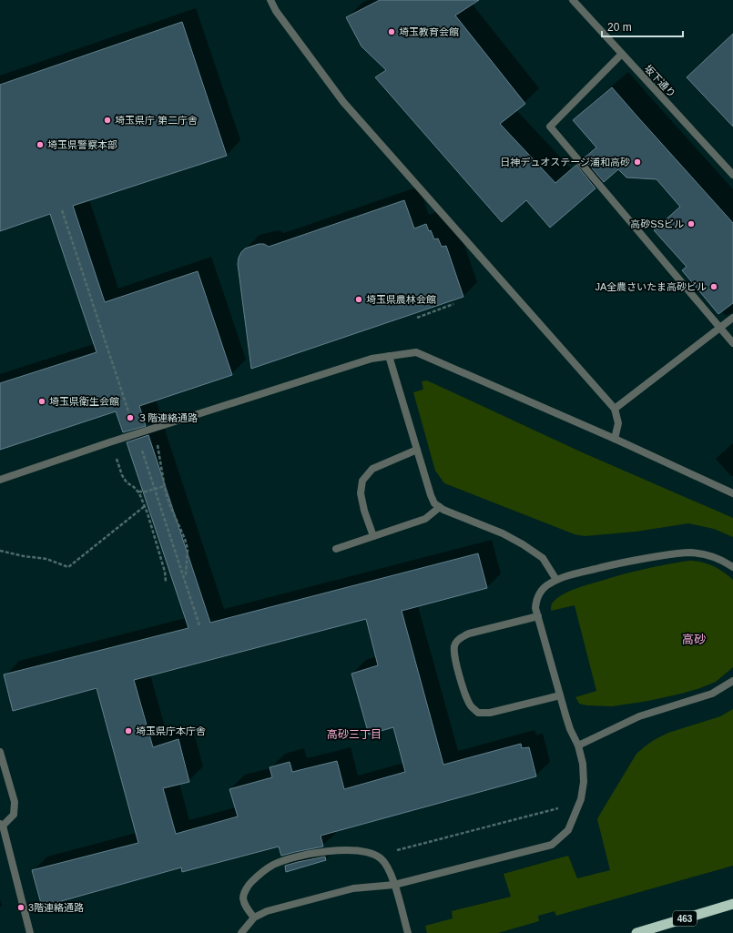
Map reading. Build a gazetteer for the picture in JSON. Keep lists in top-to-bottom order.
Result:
{
  "streets": {
    "highway": ["463"],
    "street": ["坂下通り"]
  },
  "districts": ["高砂", "高砂三丁目"],
  "places": [
    "埼玉教育会館",
    "埼玉県庁 第二庁舎",
    "埼玉県警察本部",
    "日神デュオステージ浦和高砂",
    "高砂SSビル",
    "JA全農さいたま高砂ビル",
    "埼玉県農林会館",
    "埼玉県衛生会館",
    "３階連絡通路",
    "埼玉県庁本庁舎",
    "3階連絡通路"
  ],
  "scale_bar": "20 m"
}
